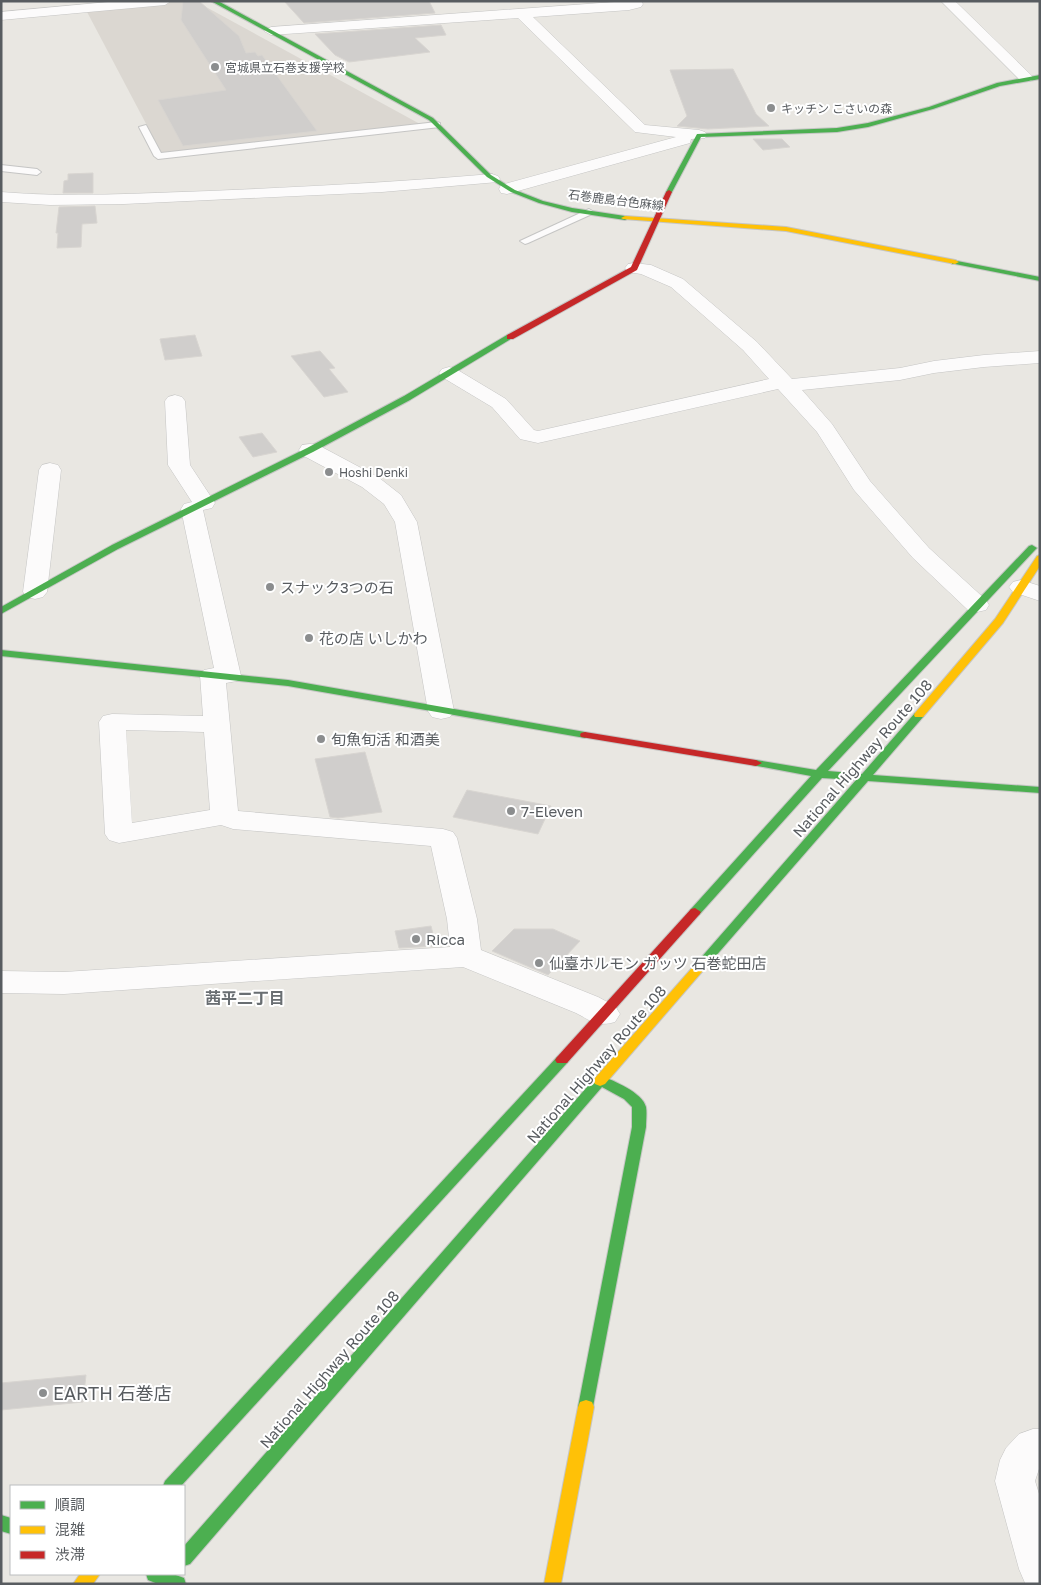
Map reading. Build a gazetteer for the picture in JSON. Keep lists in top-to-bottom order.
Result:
{
  "streets": {
    "main road": ["石巻鹿島台色麻線", "National Highway Route 108"]
  },
  "districts": ["茜平二丁目"],
  "places": [
    "宮城県立石巻支援学校",
    "キッチン こさいの森",
    "Hoshi Denki",
    "スナック3つの石",
    "花の店 いしかわ",
    "旬魚旬活 和酒美",
    "7-Eleven",
    "Ricca",
    "仙臺ホルモン ガッツ 石巻蛇田店",
    "EARTH 石巻店"
  ],
  "legend": ["順調", "混雑", "渋滞"]
}
